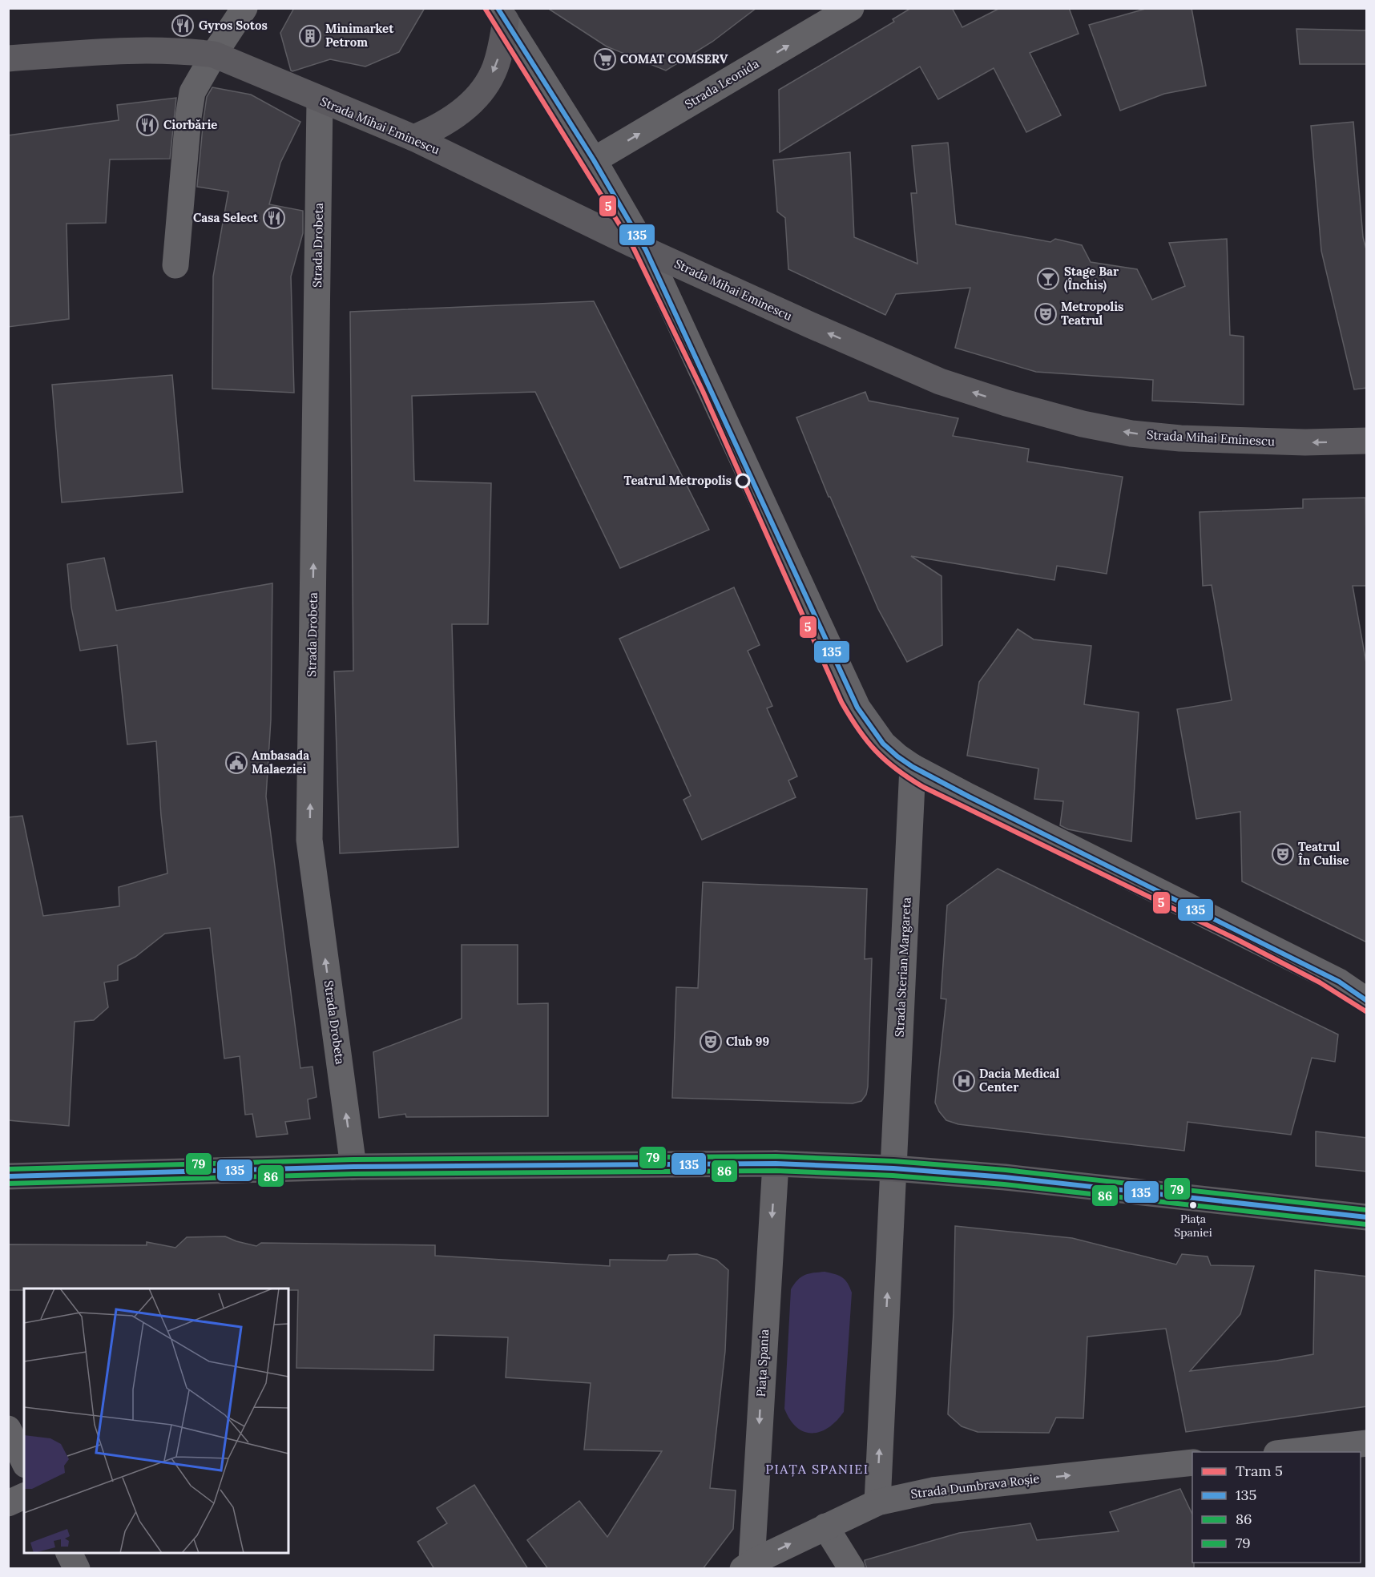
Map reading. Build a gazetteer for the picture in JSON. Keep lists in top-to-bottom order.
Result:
{
  "streets": {
    "main road": ["Strada Mihai Eminescu"],
    "street": [
      "Strada Leonida",
      "Strada Drobeta",
      "Strada Sterian Margareta",
      "Piața Spania",
      "Strada Dumbrava Roșie"
    ]
  },
  "crossings": [
    ["Strada Mihai Eminescu", "Strada Drobeta"],
    ["Piața Spania", "Strada Dumbrava Roșie"]
  ],
  "one_way": [
    "Strada Leonida",
    "Strada Mihai Eminescu",
    "Strada Drobeta",
    "Strada Dumbrava Roșie"
  ],
  "districts": ["PIAȚA SPANIEI"],
  "places": {
    "restaurant": ["Gyros Sotos", "Ciorbărie", "Casa Select"],
    "building": ["Minimarket Petrom"],
    "supermarket": ["COMAT COMSERV"],
    "bar": ["Stage Bar (Închis)"],
    "theatre": ["Metropolis Teatrul", "Teatrul În Culise", "Club 99"],
    "other": ["Teatrul Metropolis", "Piața Spaniei"],
    "public building": ["Ambasada Malaeziei"],
    "hospital": ["Dacia Medical Center"]
  },
  "lines": [
    "tram line 5",
    "transit line 135",
    "transit line 79",
    "transit line 86"
  ],
  "legend": [
    "Tram 5",
    "135",
    "86",
    "79"
  ]
}
